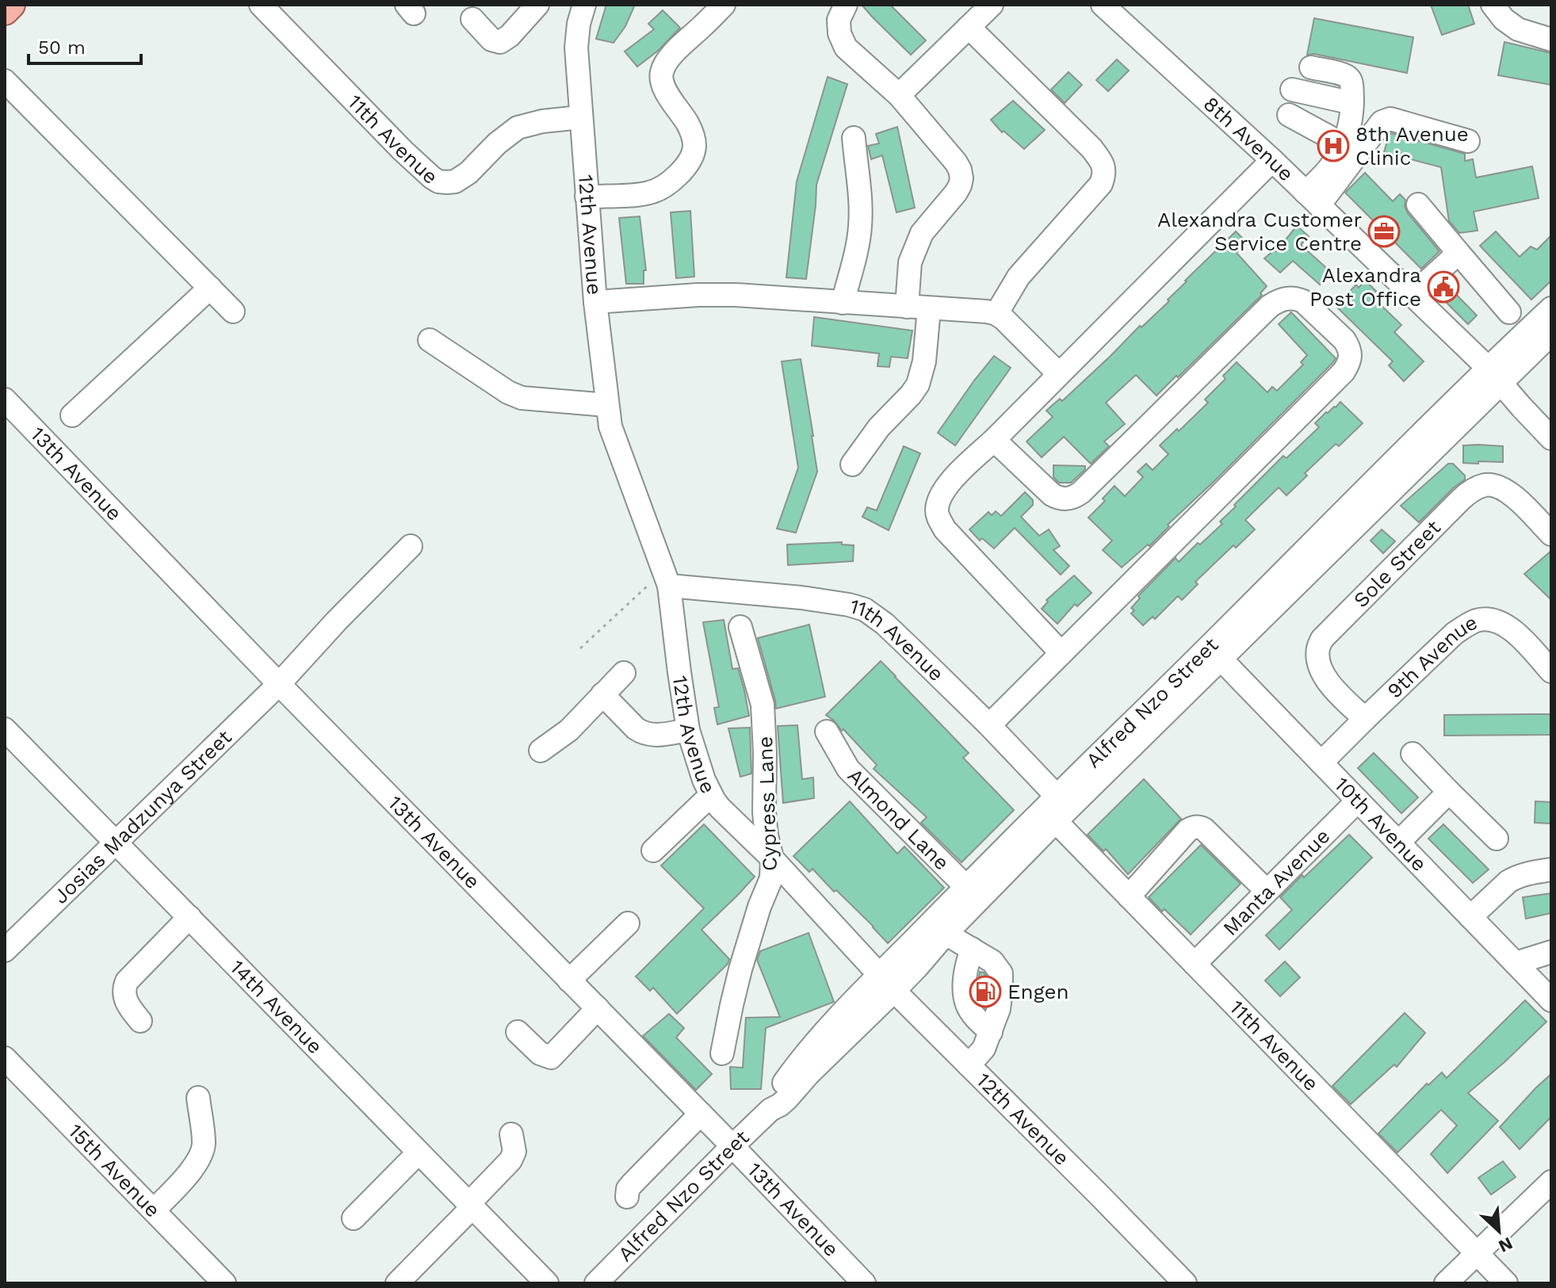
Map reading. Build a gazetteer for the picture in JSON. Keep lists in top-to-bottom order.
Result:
{
  "streets": {
    "street": [
      "11th Avenue",
      "8th Avenue",
      "12th Avenue",
      "13th Avenue",
      "Sole Street",
      "9th Avenue",
      "Alfred Nzo Street",
      "Cypress Lane",
      "Josias Madzunya Street",
      "Almond Lane",
      "10th Avenue",
      "Manta Avenue",
      "14th Avenue",
      "15th Avenue"
    ]
  },
  "crossings": [
    ["11th Avenue", "12th Avenue"],
    ["11th Avenue", "Alfred Nzo Street"],
    ["11th Avenue", "Manta Avenue"],
    ["8th Avenue", "Alfred Nzo Street"],
    ["12th Avenue", "Alfred Nzo Street"],
    ["12th Avenue", "Cypress Lane"],
    ["13th Avenue", "Alfred Nzo Street"],
    ["13th Avenue", "Josias Madzunya Street"],
    ["Sole Street", "9th Avenue"],
    ["9th Avenue", "10th Avenue"],
    ["Alfred Nzo Street", "Almond Lane"],
    ["Alfred Nzo Street", "10th Avenue"],
    ["Josias Madzunya Street", "14th Avenue"],
    ["10th Avenue", "Manta Avenue"]
  ],
  "places": {
    "hospital": ["8th Avenue Clinic"],
    "office": ["Alexandra Customer Service Centre"],
    "public building": ["Alexandra Post Office"],
    "fuel station": ["Engen"]
  },
  "scale_bar": "50 m",
  "north": "bottom right"
}
